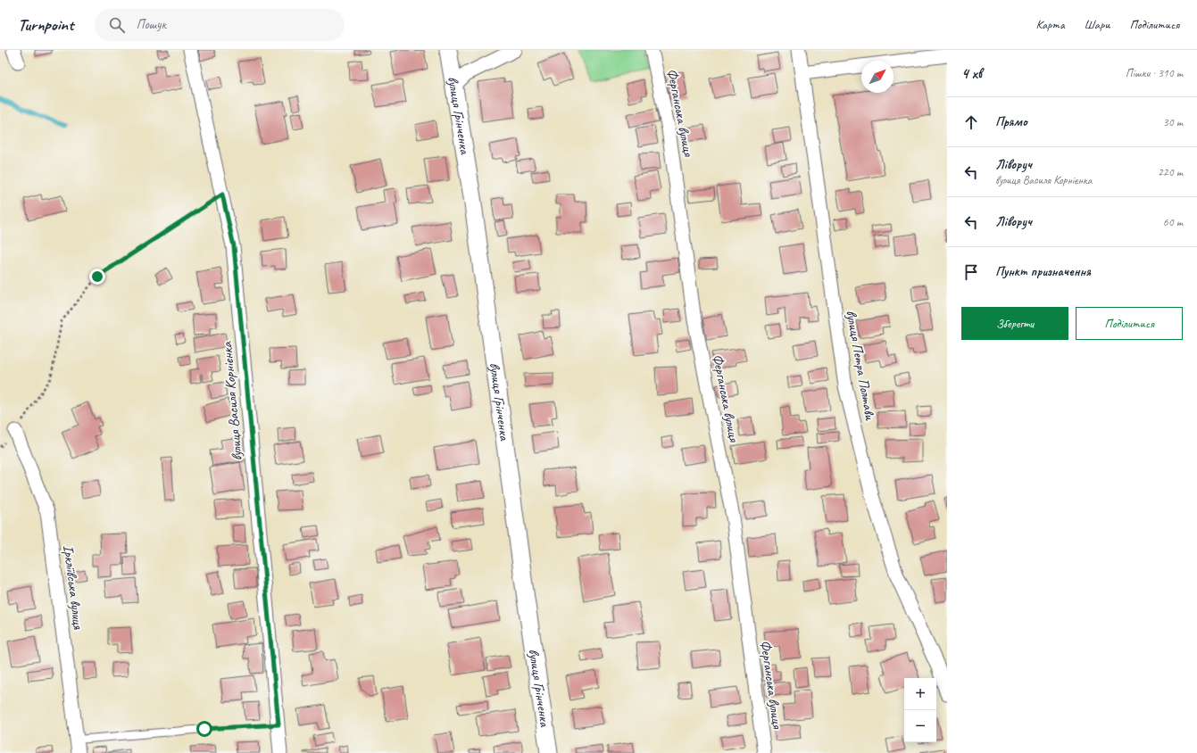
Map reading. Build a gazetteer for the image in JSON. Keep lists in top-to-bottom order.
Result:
{
  "streets": {
    "street": [
      "Ферганська вулиця",
      "вулиця Грінченка",
      "вулиця Петра Полтави",
      "вулиця Василя Корнієнка",
      "Іркліївська вулиця"
    ]
  },
  "north": "top right",
  "page": {
    "header": "Turnpoint",
    "search": "Пошук",
    "nav": ["Карта", "Шари", "Поділитися"],
    "heading": ["4 хв", "Пішки · 310 m"],
    "list": [
      ["Прямо", "30 m"],
      ["Ліворуч", "вулиця Василя Корнієнка", "220 m"],
      ["Ліворуч", "60 m"],
      "Пункт призначення"
    ],
    "buttons": ["Зберегти", "Поділитися"],
    "map_buttons": ["+", "−"]
  }
}
